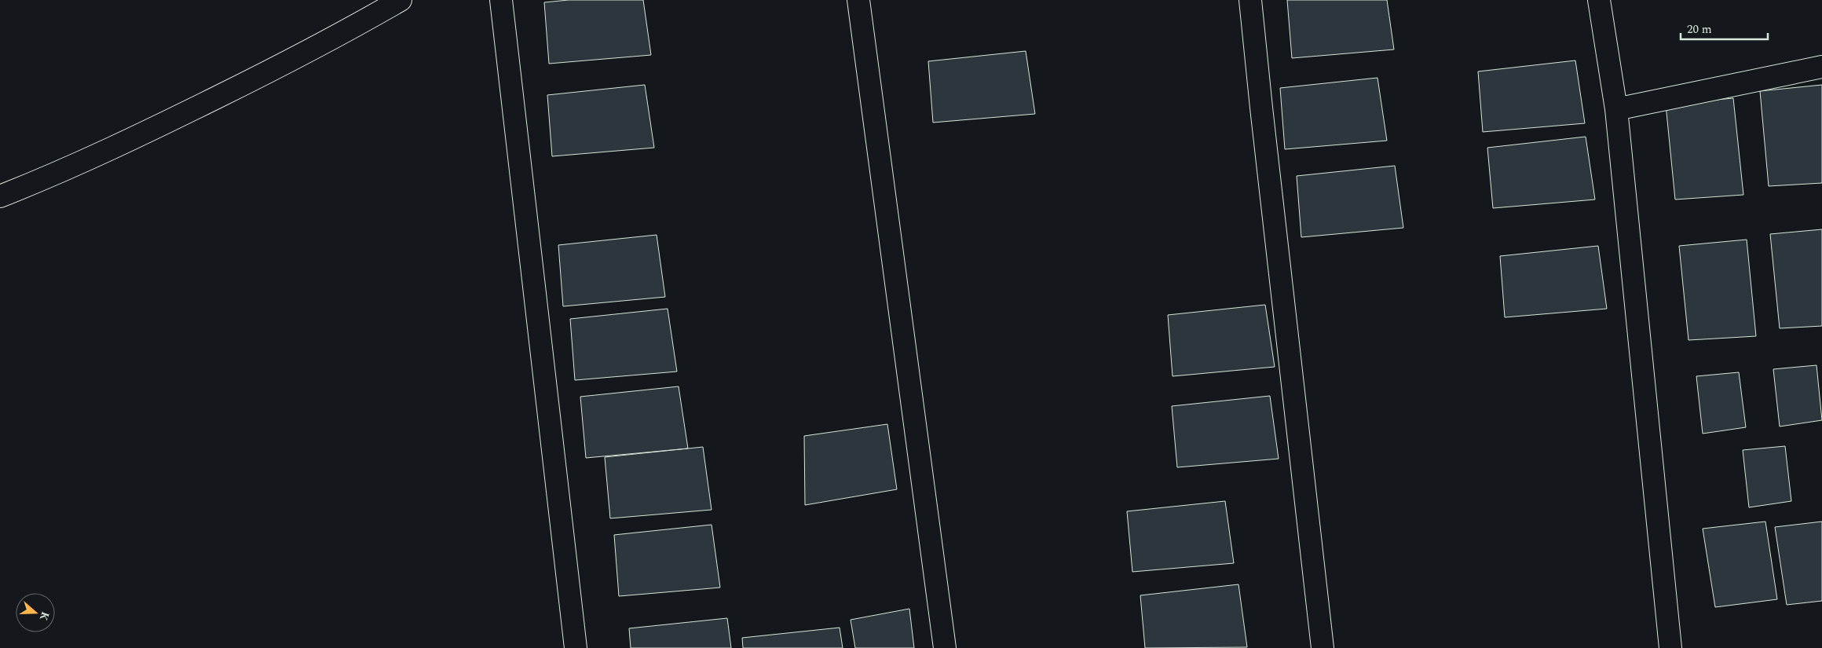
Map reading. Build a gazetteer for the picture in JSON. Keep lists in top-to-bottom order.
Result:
{
  "scale_bar": "20 m",
  "north": "right"
}
